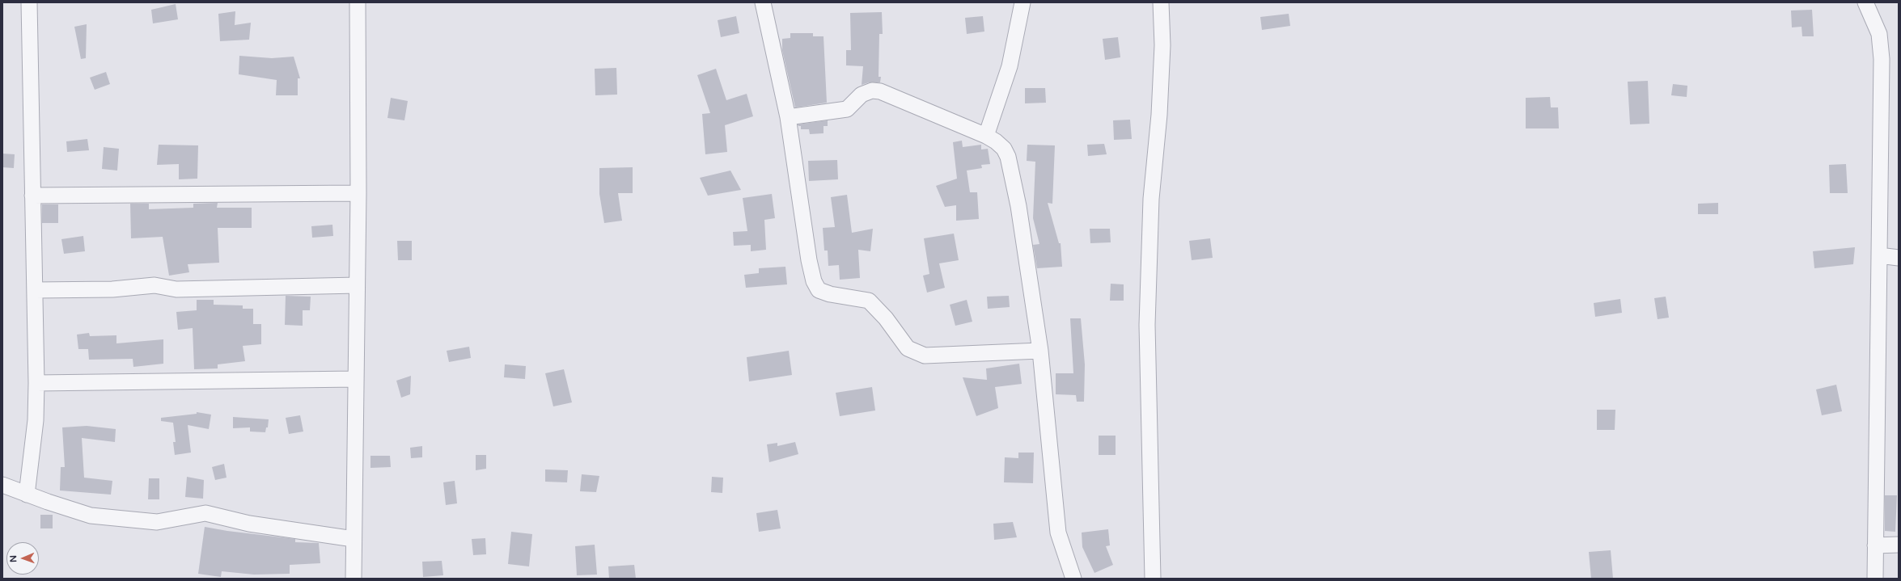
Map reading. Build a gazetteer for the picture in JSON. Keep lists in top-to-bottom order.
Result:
{
  "north": "left"
}
